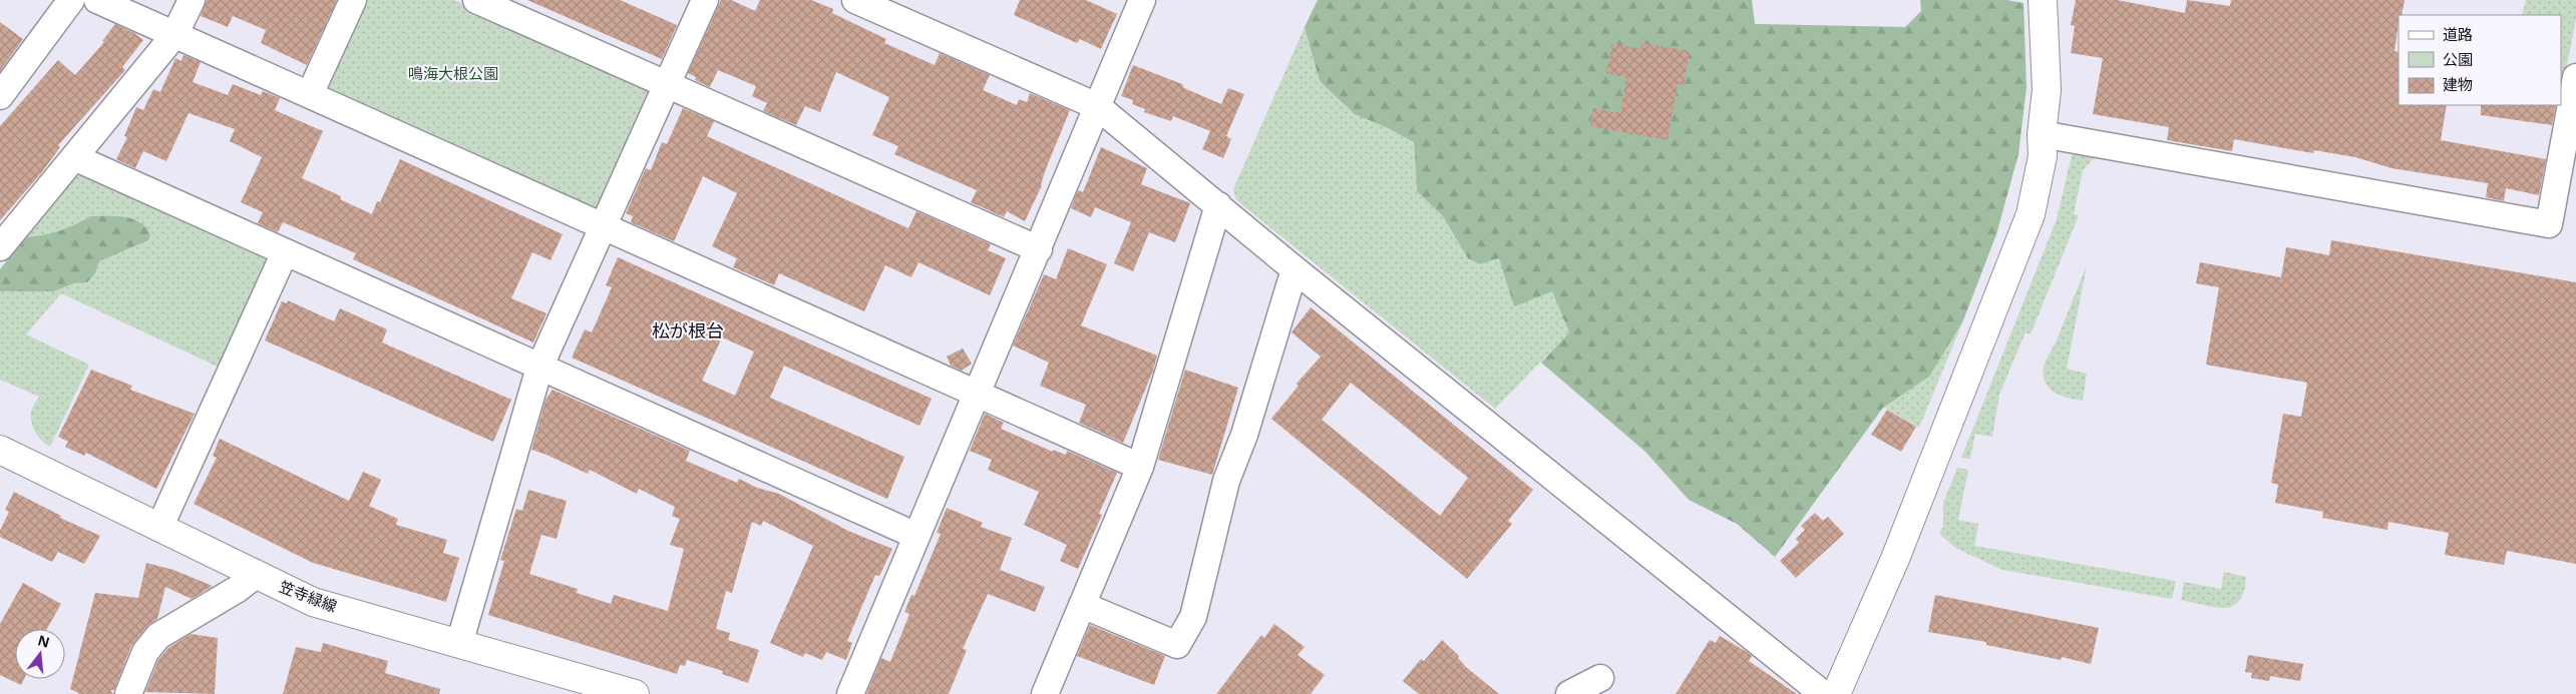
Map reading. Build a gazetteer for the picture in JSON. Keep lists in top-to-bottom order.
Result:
{
  "streets": {
    "street": ["笠寺緑線"]
  },
  "districts": ["松が根台"],
  "parks": ["鳴海大根公園"],
  "legend": ["道路", "公園", "建物"],
  "north": "top"
}
